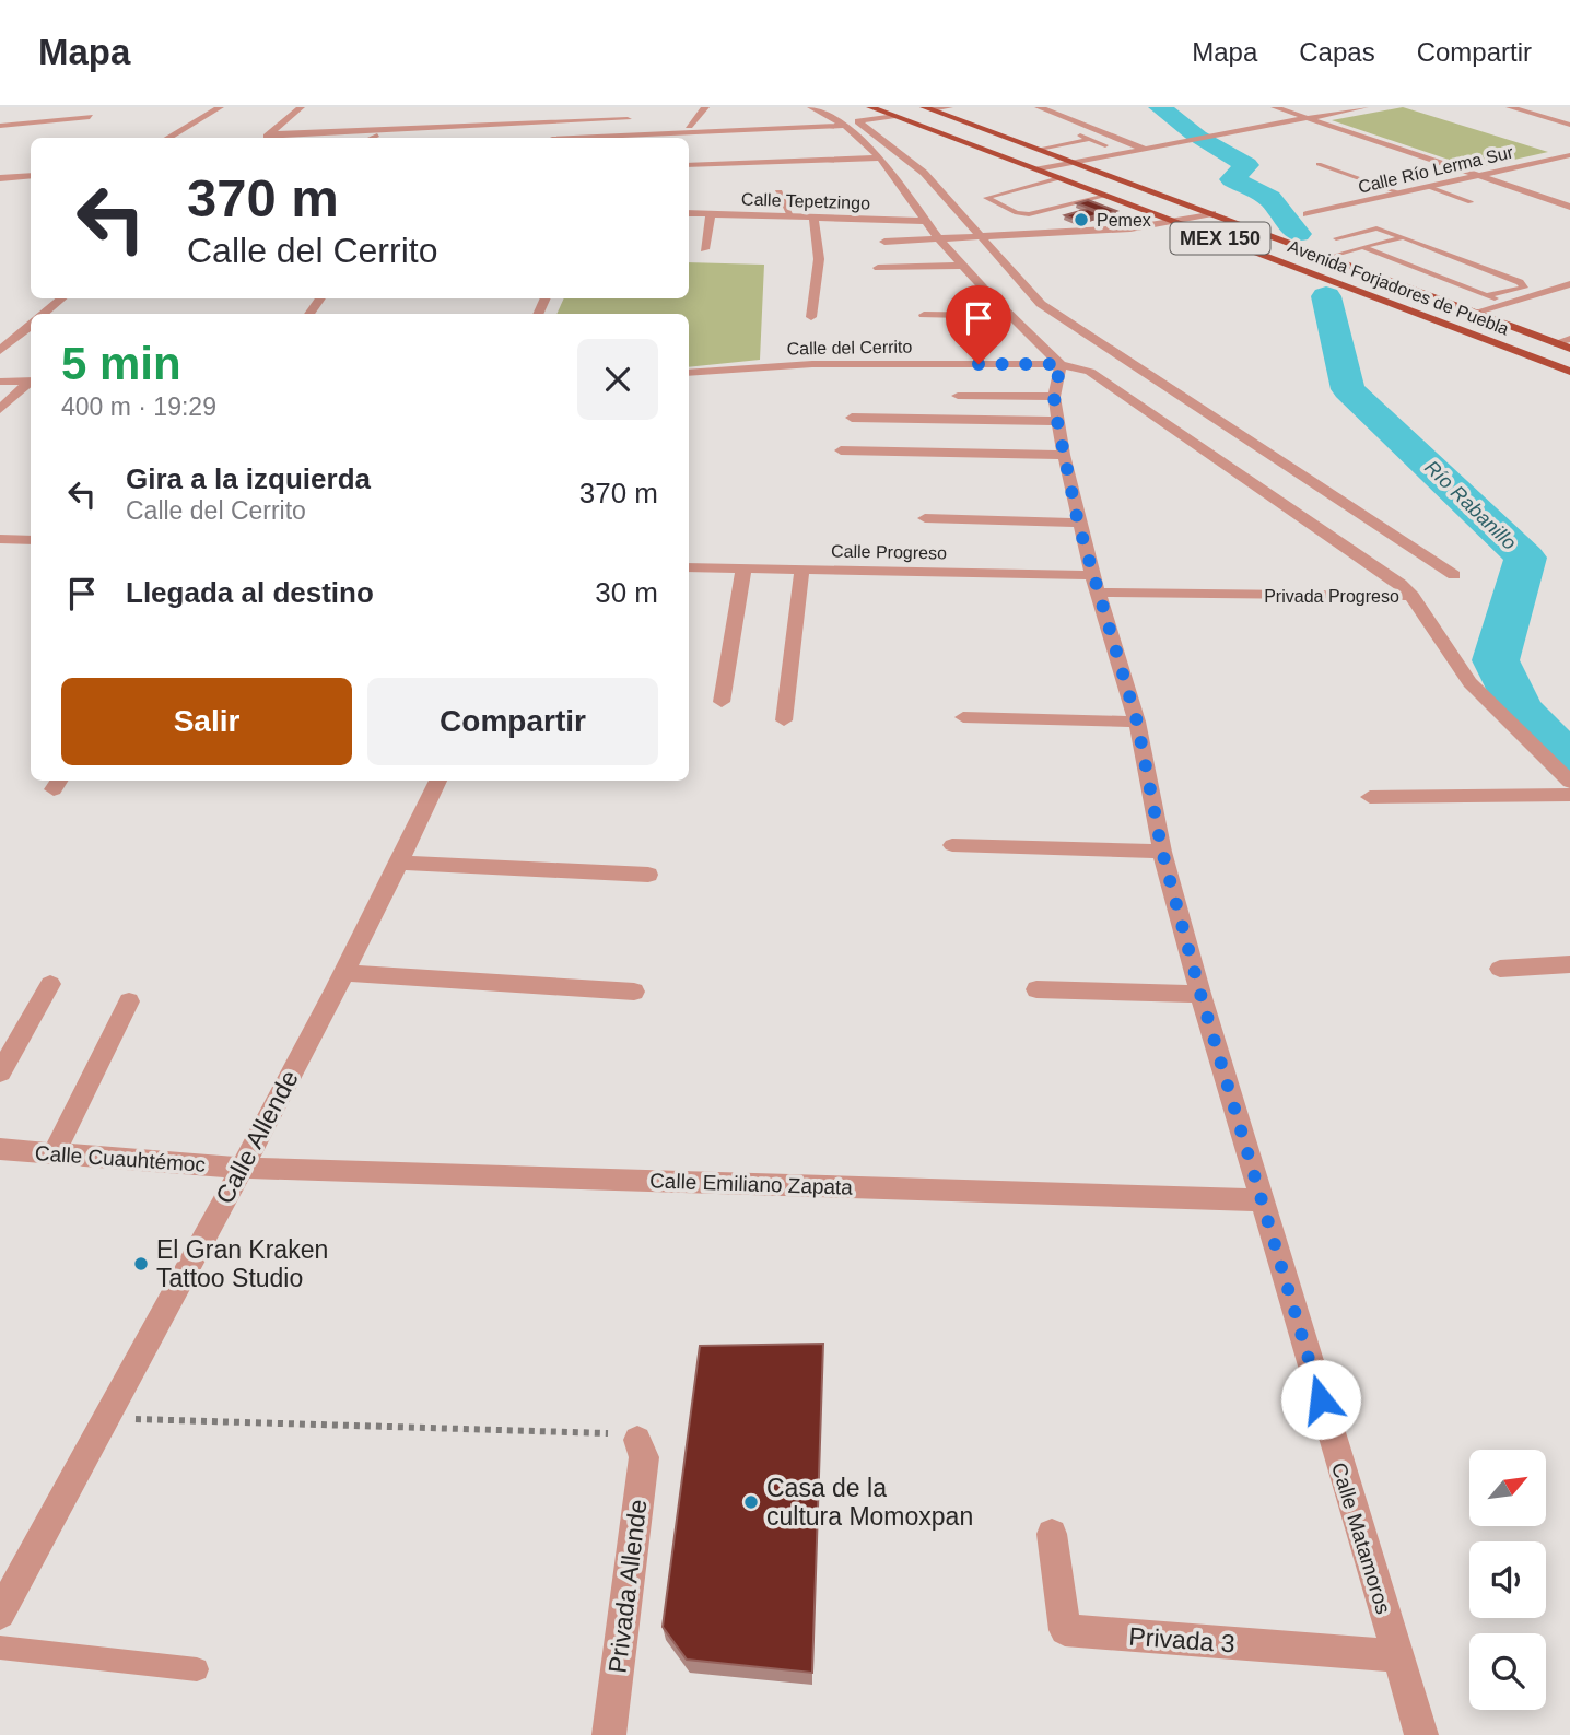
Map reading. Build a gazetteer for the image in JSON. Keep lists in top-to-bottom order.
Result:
{
  "streets": {
    "main road": ["MEX 150", "Avenida Forjadores de Puebla"],
    "street": [
      "Calle Río Lerma Sur",
      "Calle Tepetzingo",
      "Calle del Cerrito",
      "Calle Progreso",
      "Privada Progreso",
      "Calle Allende",
      "Calle Cuauhtémoc",
      "Calle Emiliano Zapata",
      "Calle Matamoros",
      "Privada Allende",
      "Privada 3"
    ]
  },
  "crossings": [
    ["Calle del Cerrito", "Calle Matamoros"],
    ["Calle Progreso", "Privada Progreso"],
    ["Calle Progreso", "Calle Matamoros"],
    ["Privada Progreso", "Calle Matamoros"],
    ["Calle Allende", "Calle Cuauhtémoc"],
    ["Calle Allende", "Calle Emiliano Zapata"],
    ["Calle Cuauhtémoc", "Calle Emiliano Zapata"],
    ["Calle Emiliano Zapata", "Calle Matamoros"],
    ["Calle Matamoros", "Privada 3"]
  ],
  "water": ["Río Rabanillo"],
  "places": ["Pemex", "El Gran Kraken Tattoo Studio", "Casa de la cultura Momoxpan"],
  "north": "top right",
  "page": {
    "header": "Mapa",
    "nav": ["Mapa", "Capas", "Compartir"],
    "turn": ["370 m", "Calle del Cerrito"],
    "heading": ["5 min", "400 m · 19:29"],
    "list": [
      {
        "name": "Gira a la izquierda",
        "note": "Calle del Cerrito",
        "value": "370 m"
      },
      {
        "name": "Llegada al destino",
        "value": "30 m"
      }
    ],
    "buttons": ["Salir", "Compartir"]
  }
}
